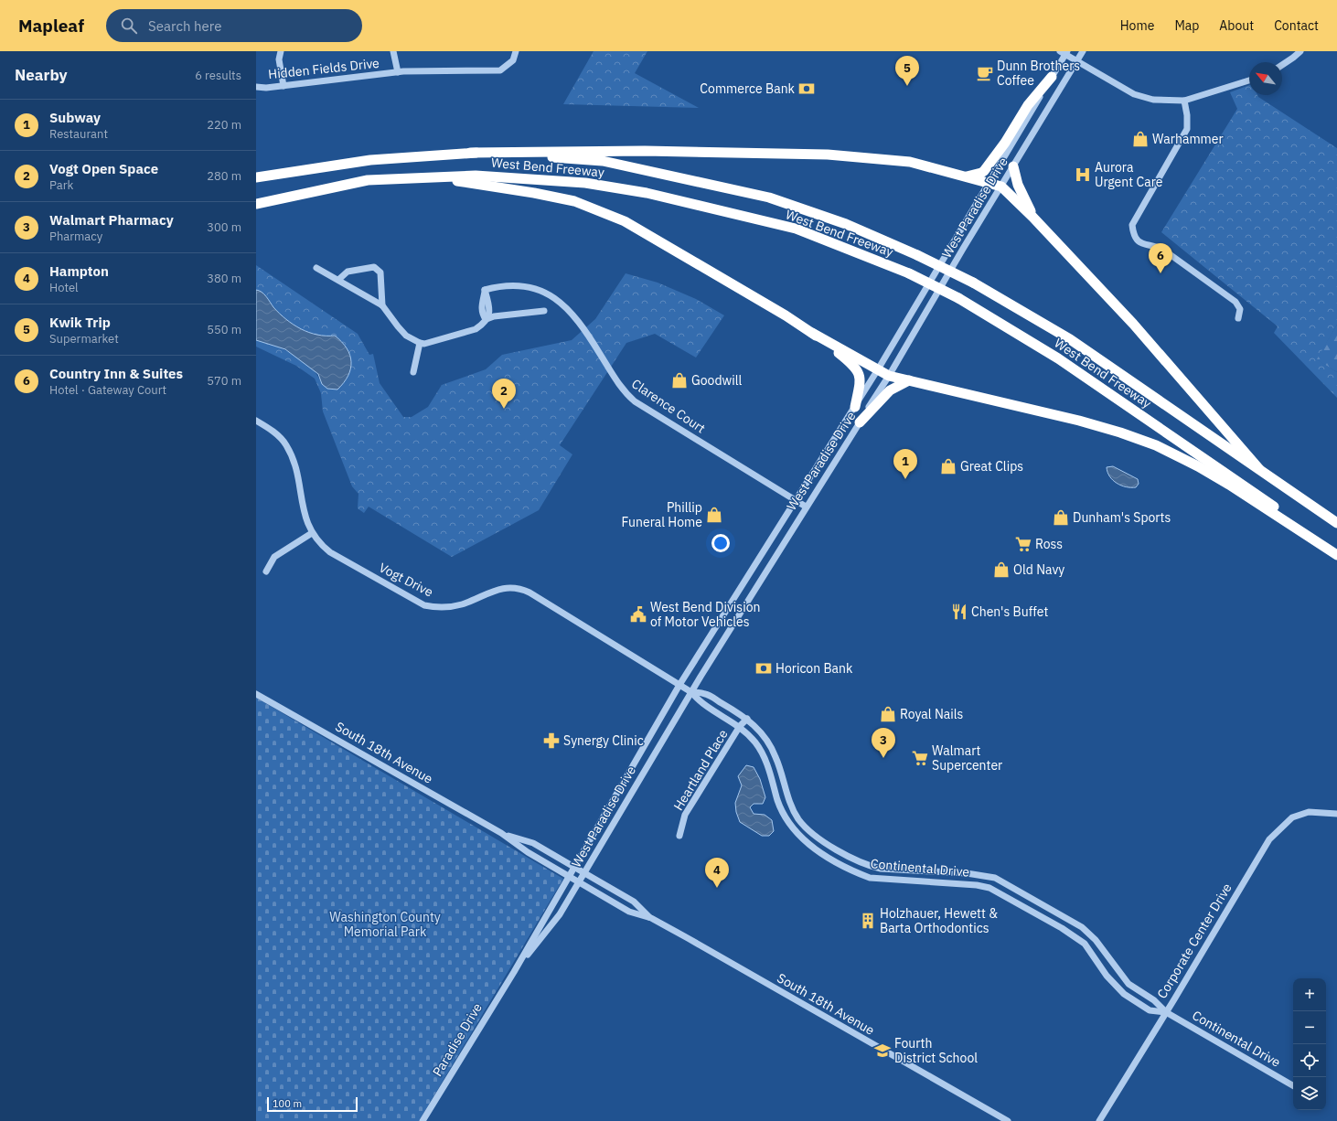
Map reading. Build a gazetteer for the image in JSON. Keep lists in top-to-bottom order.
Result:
{
  "streets": {
    "highway": ["West Bend Freeway"],
    "street": [
      "Hidden Fields Drive",
      "West Paradise Drive",
      "Clarence Court",
      "Vogt Drive",
      "South 18th Avenue",
      "Heartland Place",
      "Continental Drive",
      "Corporate Center Drive",
      "Paradise Drive"
    ]
  },
  "crossings": [
    ["West Paradise Drive", "Clarence Court"],
    ["West Paradise Drive", "Vogt Drive"],
    ["West Paradise Drive", "South 18th Avenue"],
    ["West Paradise Drive", "Continental Drive"],
    ["West Paradise Drive", "Paradise Drive"],
    ["Vogt Drive", "Continental Drive"],
    ["South 18th Avenue", "Paradise Drive"],
    ["Heartland Place", "Continental Drive"],
    ["Continental Drive", "Corporate Center Drive"]
  ],
  "parks": ["Washington County Memorial Park"],
  "places": {
    "cafe": ["Dunn Brothers Coffee"],
    "bank": ["Commerce Bank", "Horicon Bank"],
    "shop": [
      "Warhammer",
      "Goodwill",
      "Great Clips",
      "Phillip Funeral Home",
      "Dunham's Sports",
      "Old Navy",
      "Royal Nails"
    ],
    "hospital": ["Aurora Urgent Care"],
    "supermarket": ["Ross", "Walmart Supercenter"],
    "restaurant": ["Chen's Buffet"],
    "public building": ["West Bend Division of Motor Vehicles"],
    "pharmacy": ["Synergy Clinic"],
    "building": ["Holzhauer, Hewett & Barta Orthodontics"],
    "school or university": ["Fourth District School"]
  },
  "scale_bar": "100 m",
  "north": "top left",
  "page": {
    "header": "Mapleaf",
    "search": "Search here",
    "nav": [
      "Home",
      "Map",
      "About",
      "Contact"
    ],
    "heading": ["Nearby", "6 results"],
    "pins": [
      "5",
      "6",
      "2",
      "1",
      "3",
      "4"
    ],
    "list": [
      {
        "mark": "1",
        "name": "Subway",
        "note": "Restaurant",
        "value": "220 m"
      },
      {
        "mark": "2",
        "name": "Vogt Open Space",
        "note": "Park",
        "value": "280 m"
      },
      {
        "mark": "3",
        "name": "Walmart Pharmacy",
        "note": "Pharmacy",
        "value": "300 m"
      },
      {
        "mark": "4",
        "name": "Hampton",
        "note": "Hotel",
        "value": "380 m"
      },
      {
        "mark": "5",
        "name": "Kwik Trip",
        "note": "Supermarket",
        "value": "550 m"
      },
      {
        "mark": "6",
        "name": "Country Inn & Suites",
        "note": "Hotel · Gateway Court",
        "value": "570 m"
      }
    ],
    "map_buttons": ["+", "−"],
    "scale": "100 m"
  }
}
